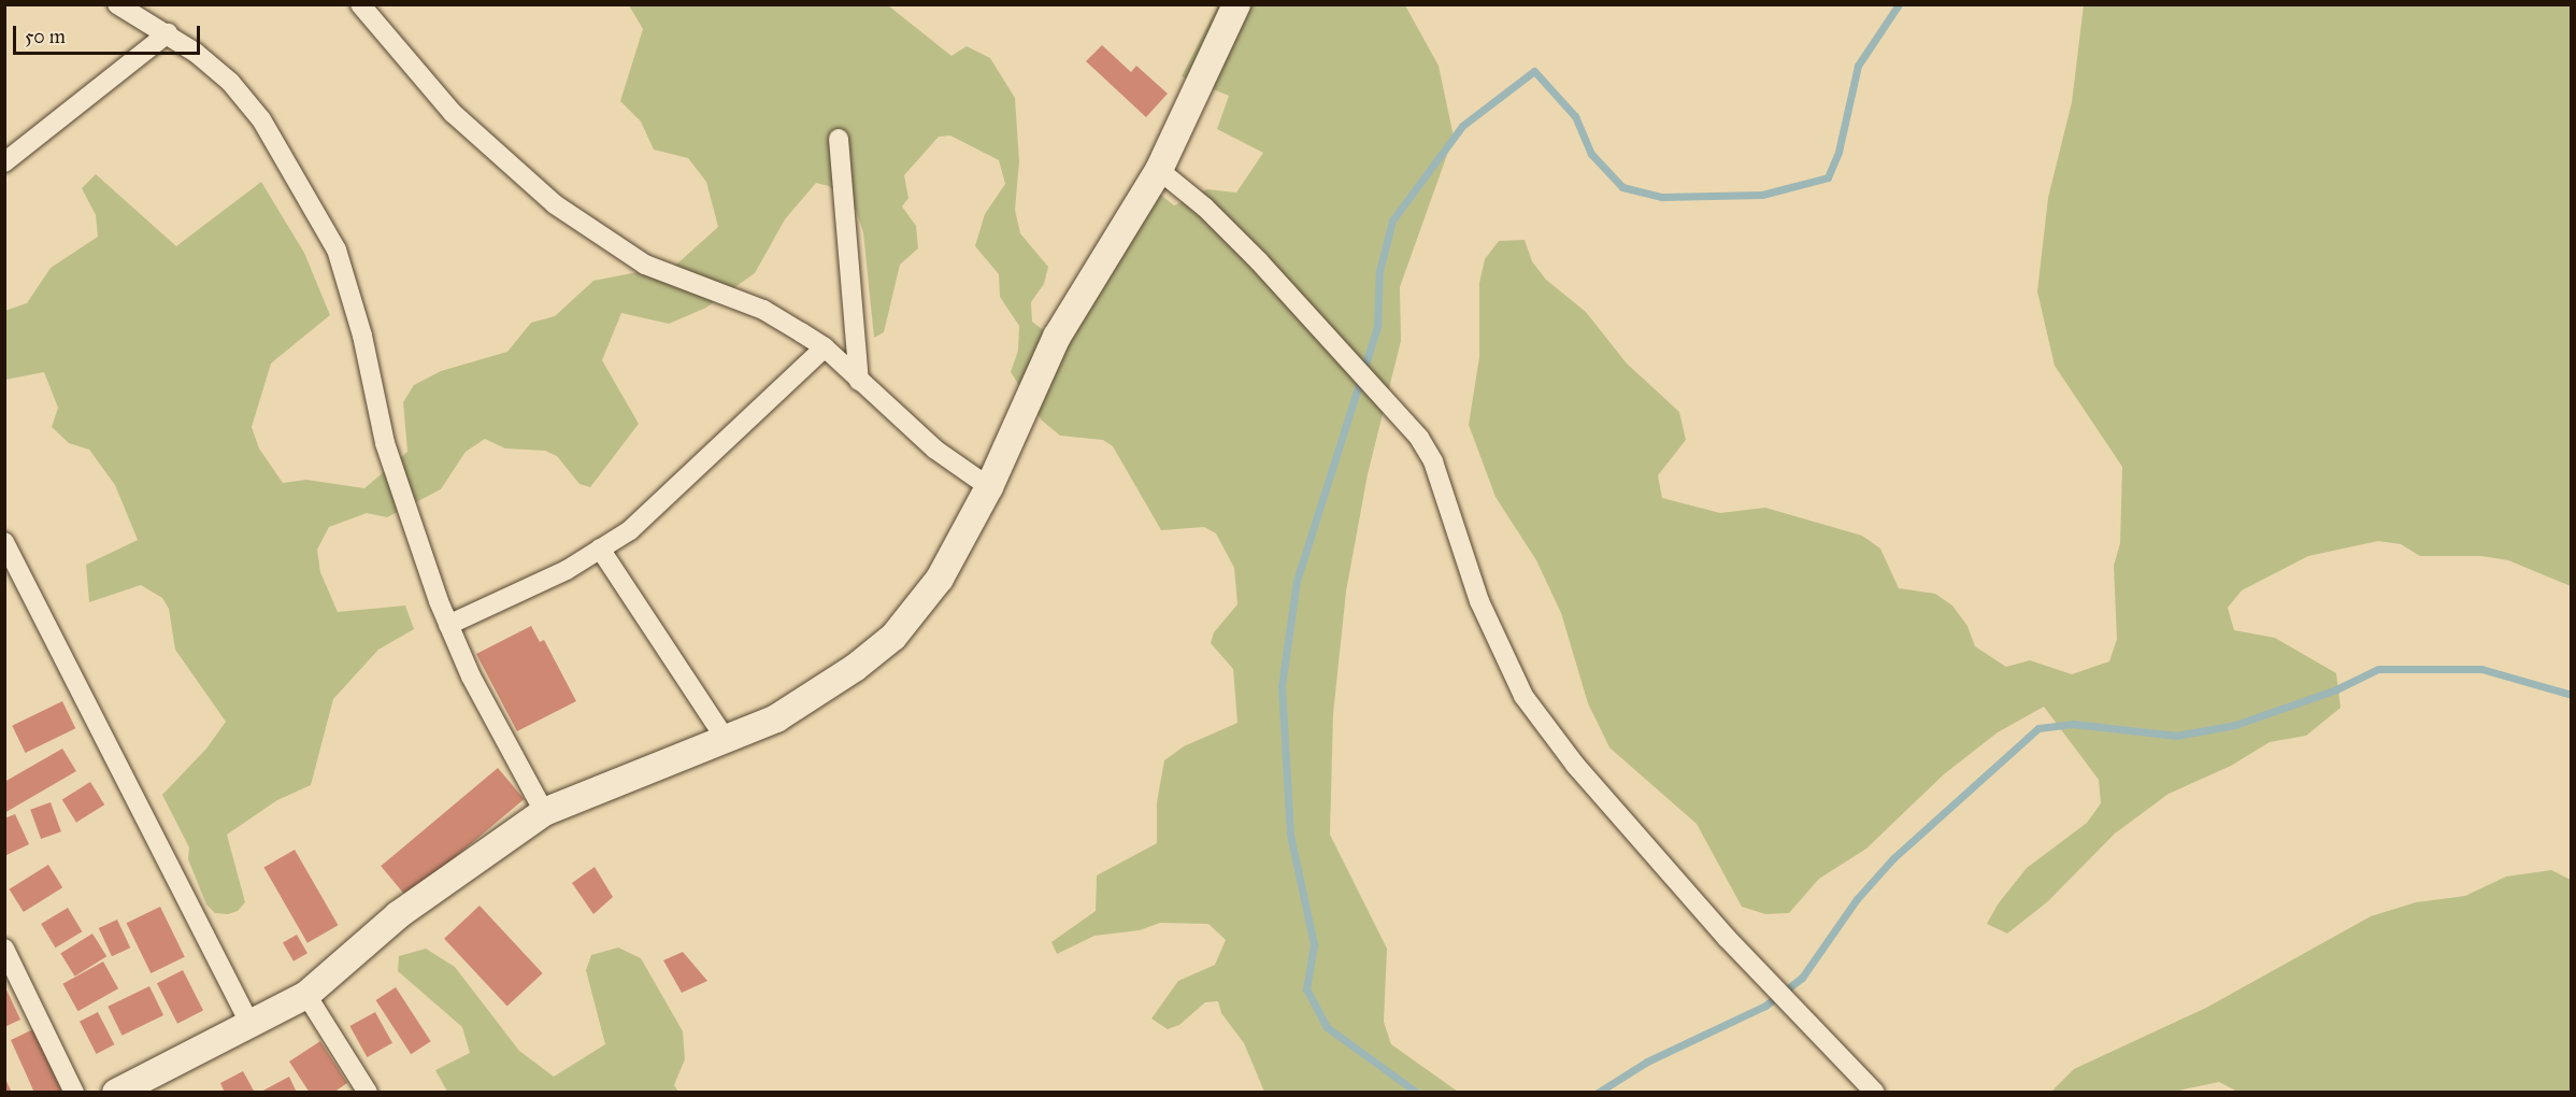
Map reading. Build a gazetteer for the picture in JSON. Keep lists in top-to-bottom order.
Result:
{
  "scale_bar": "50 m"
}
